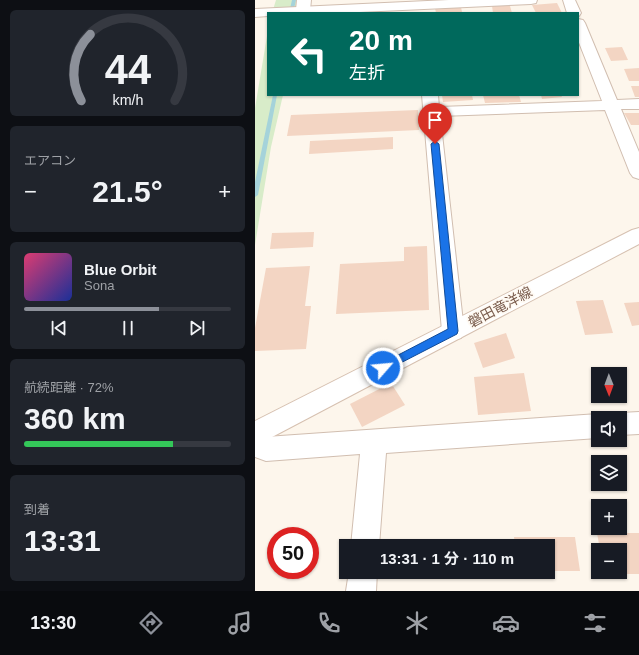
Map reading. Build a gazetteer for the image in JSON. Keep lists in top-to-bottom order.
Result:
{
  "streets": {
    "main road": ["磐田竜洋線"]
  },
  "north": "bottom",
  "page": {
    "turn": ["20 m", "左折"],
    "tile": [
      "エアコン",
      ["航続距離 · 72%", "360 km"],
      ["到着", "13:31"]
    ],
    "heat": ["−", "21.5°", "+"],
    "song": ["Blue Orbit", "Sona"],
    "map_buttons": ["+", "−"],
    "limit": "50",
    "trip": "13:31 · 1 分 · 110 m",
    "tabs": "13:30",
    "gauge": ["44", "km/h"]
  }
}
